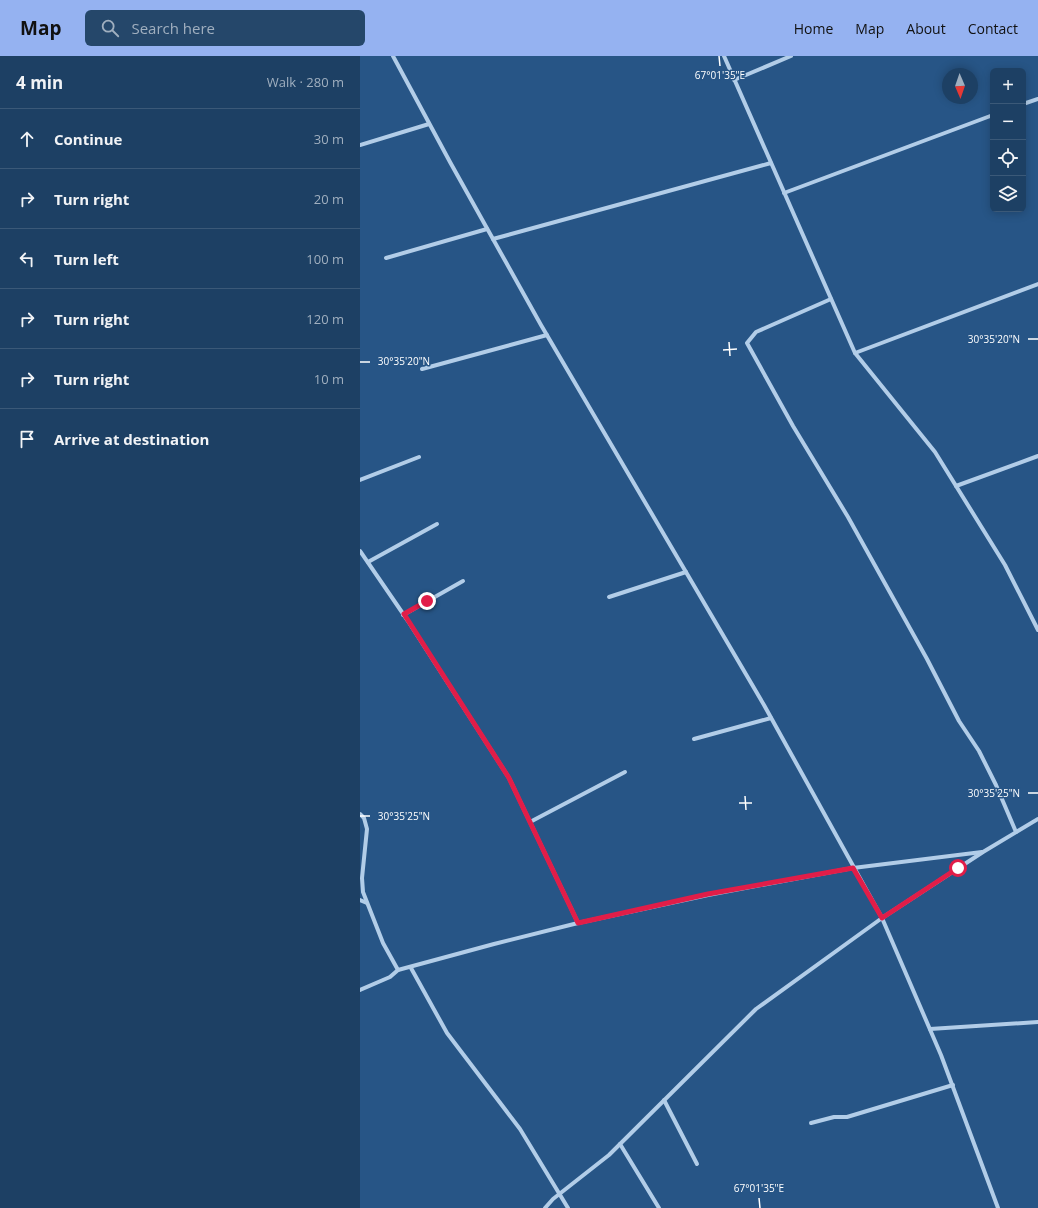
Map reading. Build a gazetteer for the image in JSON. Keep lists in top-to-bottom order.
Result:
{
  "north": "bottom",
  "page": {
    "header": "Map",
    "search": "Search here",
    "nav": [
      "Home",
      "Map",
      "About",
      "Contact"
    ],
    "heading": ["4 min", "Walk · 280 m"],
    "map_buttons": ["+", "−"],
    "list": [
      ["Continue", "30 m"],
      ["Turn right", "20 m"],
      ["Turn left", "100 m"],
      ["Turn right", "120 m"],
      ["Turn right", "10 m"],
      "Arrive at destination"
    ]
  },
  "coordinates": ["67°01'35\"E", "30°35'20\"N", "30°35'25\"N"]
}
